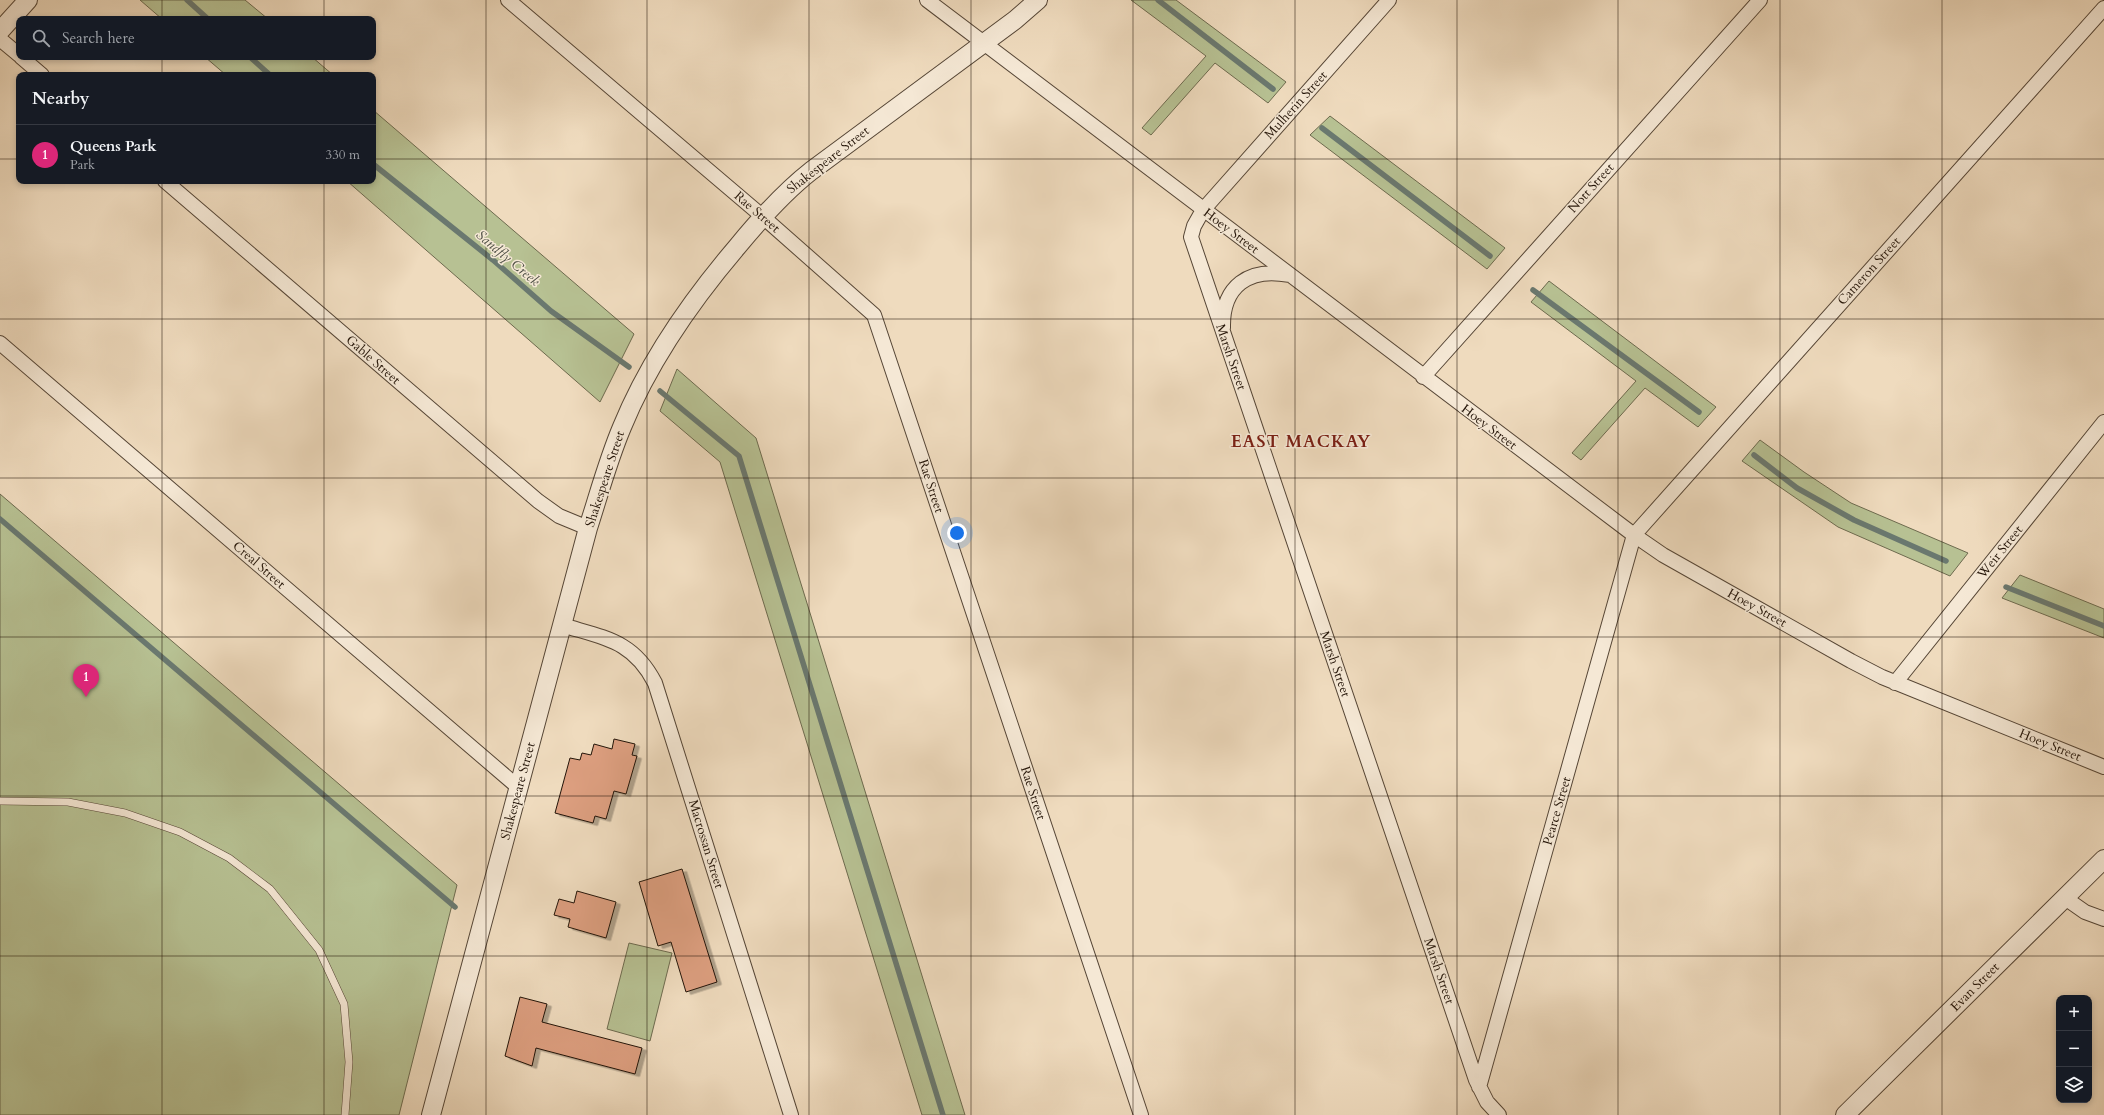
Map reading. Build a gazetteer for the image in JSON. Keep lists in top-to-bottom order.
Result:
{
  "streets": {
    "street": [
      "Mulherin Street",
      "Shakespeare Street",
      "Nott Street",
      "Rae Street",
      "Hoey Street",
      "Cameron Street",
      "Marsh Street",
      "Gable Street",
      "Weir Street",
      "Creal Street",
      "Pearce Street",
      "Macrossan Street",
      "Evan Street"
    ]
  },
  "crossings": [
    ["Mulherin Street", "Hoey Street"],
    ["Mulherin Street", "Marsh Street"],
    ["Shakespeare Street", "Rae Street"],
    ["Shakespeare Street", "Hoey Street"],
    ["Shakespeare Street", "Gable Street"],
    ["Shakespeare Street", "Creal Street"],
    ["Shakespeare Street", "Macrossan Street"],
    ["Nott Street", "Hoey Street"],
    ["Hoey Street", "Cameron Street"],
    ["Hoey Street", "Marsh Street"],
    ["Hoey Street", "Weir Street"],
    ["Hoey Street", "Pearce Street"],
    ["Cameron Street", "Pearce Street"],
    ["Marsh Street", "Pearce Street"]
  ],
  "districts": ["EAST MACKAY"],
  "water": ["Sandfly Creek"],
  "page": {
    "search": "Search here",
    "heading": "Nearby",
    "list": [
      {
        "mark": "1",
        "name": "Queens Park",
        "note": "Park",
        "value": "330 m"
      }
    ],
    "pins": "1",
    "map_buttons": ["+", "−"]
  }
}
